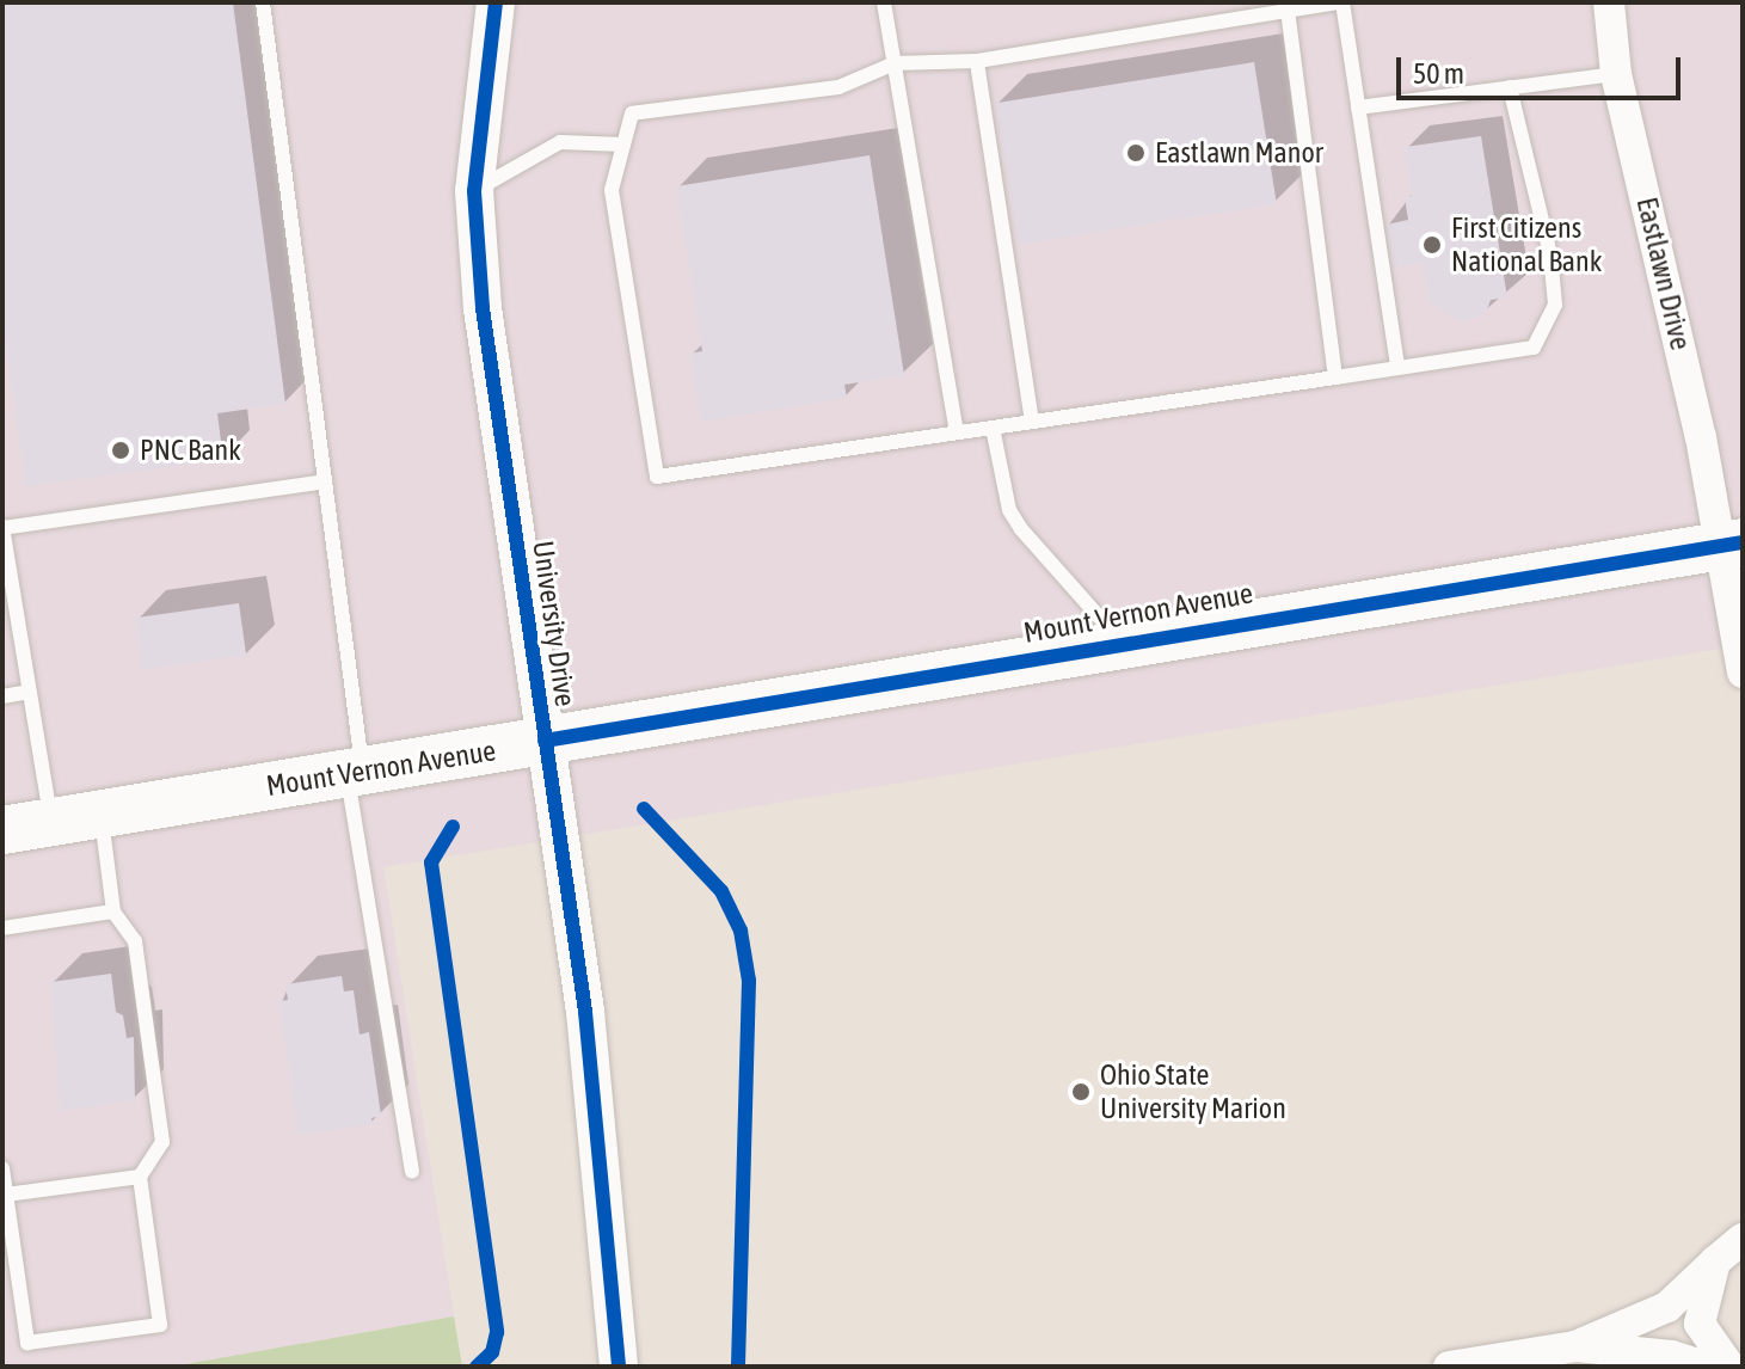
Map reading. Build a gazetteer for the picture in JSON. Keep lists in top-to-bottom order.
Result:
{
  "streets": {
    "main road": ["Mount Vernon Avenue"],
    "street": ["Eastlawn Drive", "University Drive"]
  },
  "crossings": [
    ["Eastlawn Drive", "Mount Vernon Avenue"],
    ["Mount Vernon Avenue", "University Drive"]
  ],
  "places": [
    "Eastlawn Manor",
    "First Citizens National Bank",
    "PNC Bank",
    "Ohio State University Marion"
  ],
  "scale_bar": "50 m"
}
